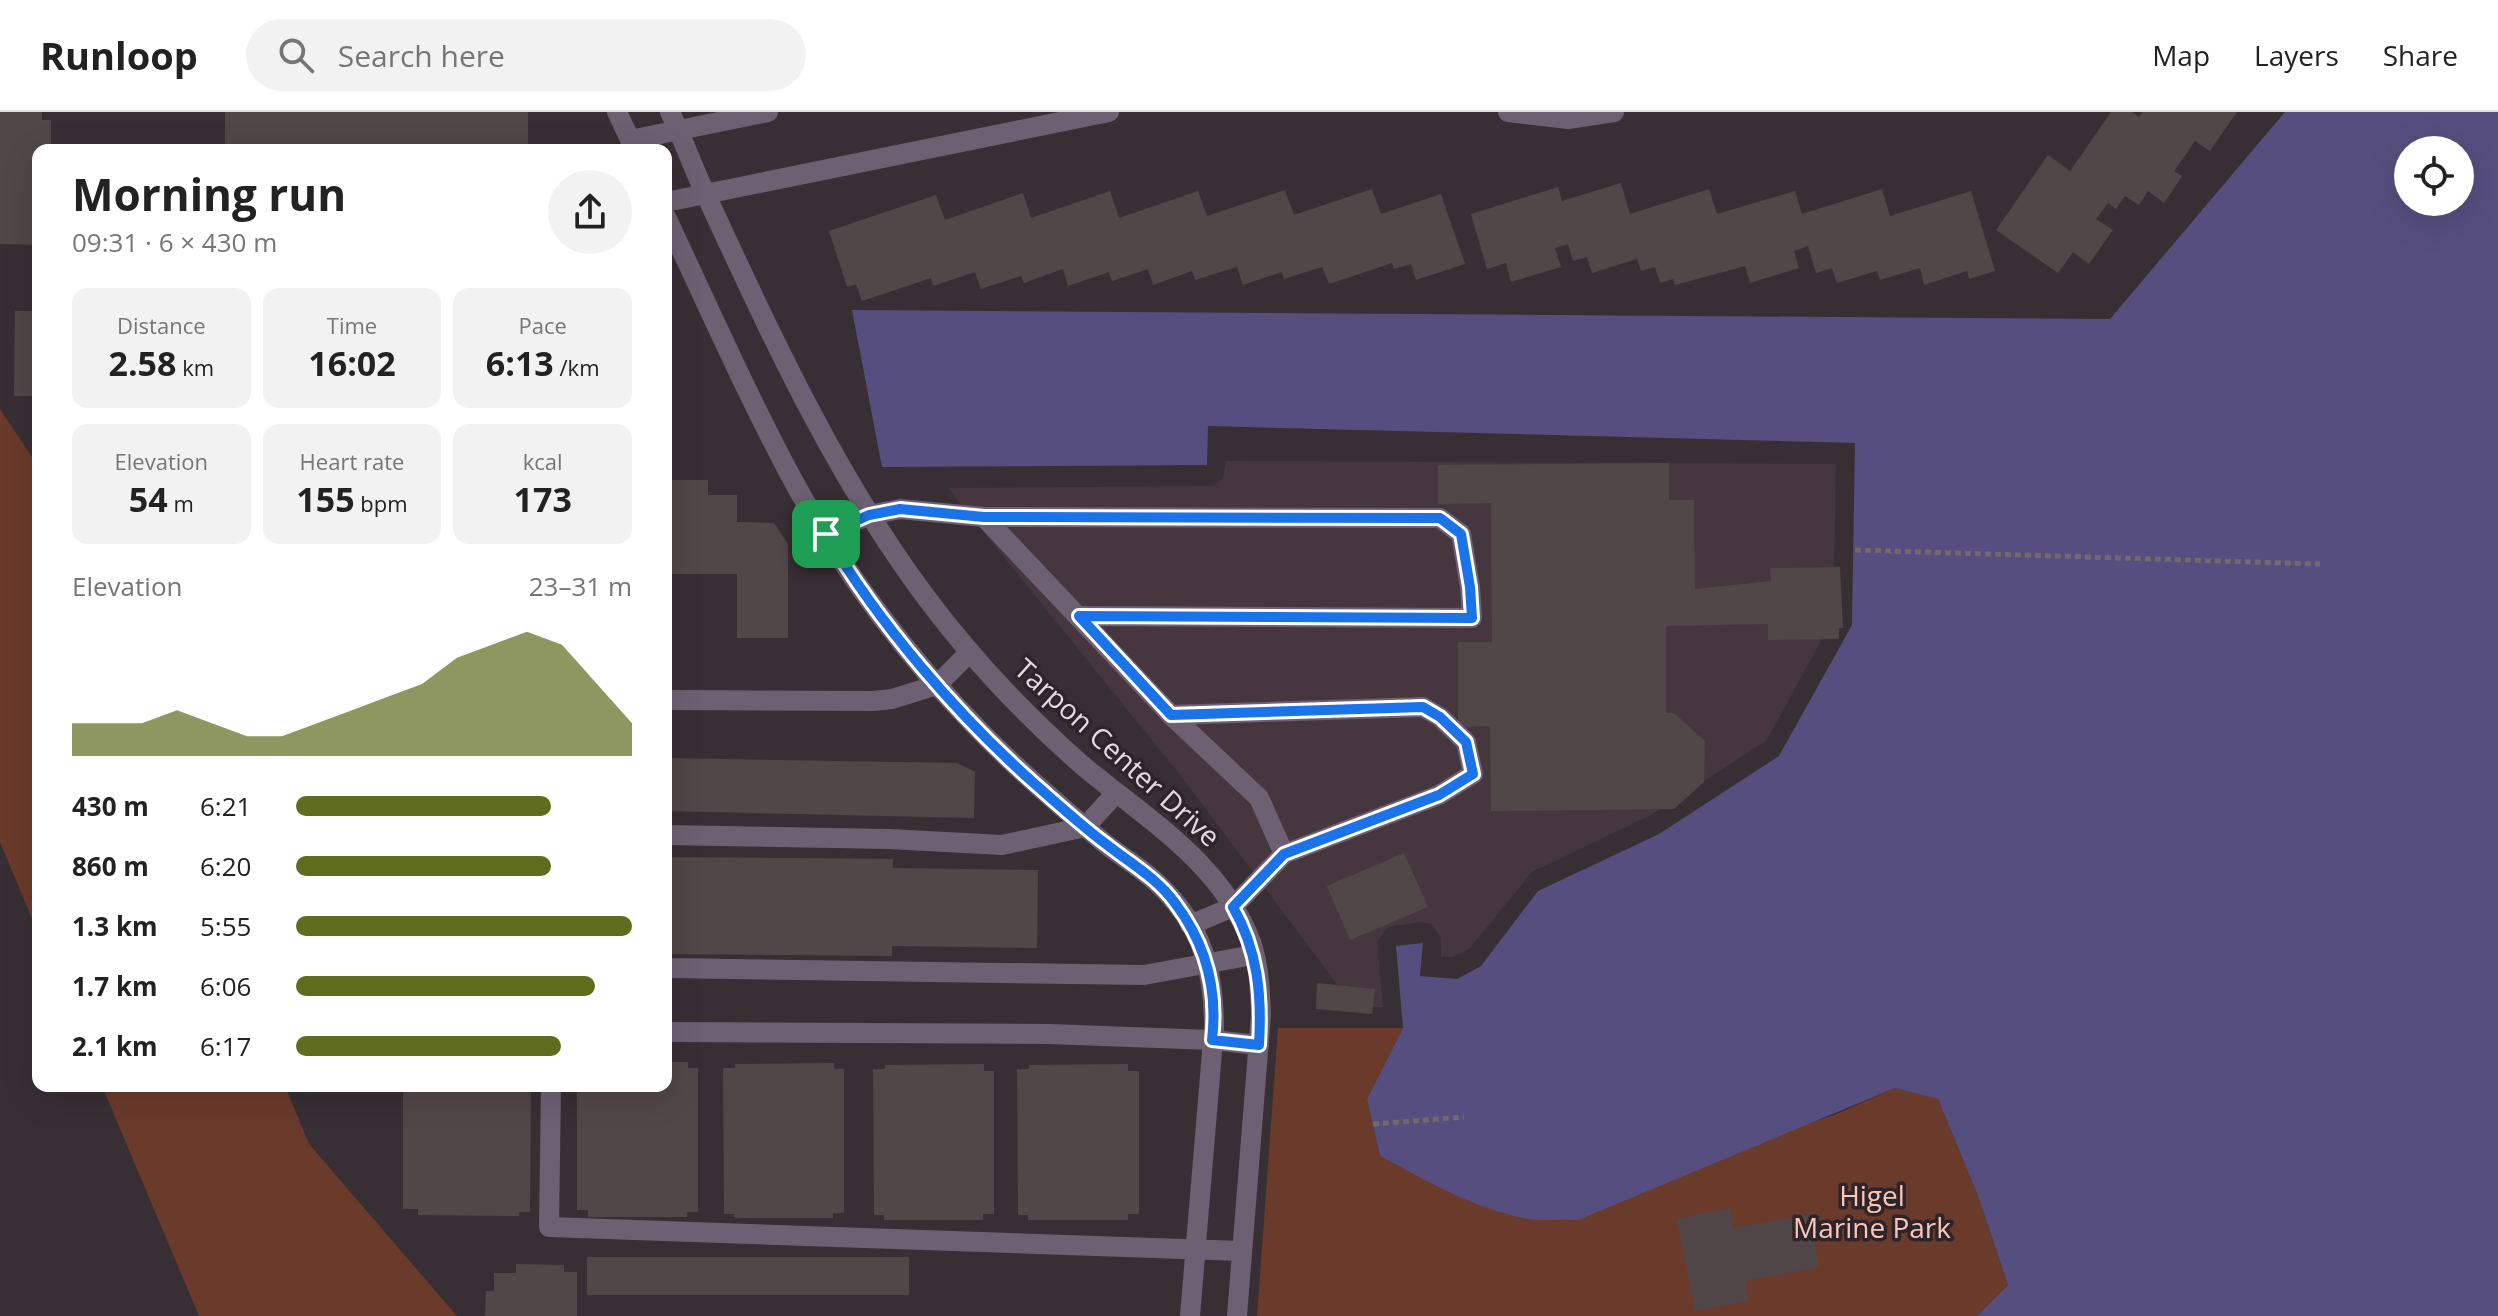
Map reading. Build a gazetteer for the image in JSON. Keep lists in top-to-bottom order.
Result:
{
  "streets": {
    "street": ["Tarpon Center Drive"]
  },
  "parks": ["Higel Marine Park"],
  "page": {
    "header": "Runloop",
    "search": "Search here",
    "nav": ["Map", "Layers", "Share"],
    "heading": ["Morning run", "09:31 · 6 × 430 m"],
    "stats": [
      ["Distance", "2.58 km"],
      ["Time", "16:02"],
      ["Pace", "6:13 /km"],
      ["Elevation", "54 m"],
      ["Heart rate", "155 bpm"],
      ["kcal", "173"]
    ],
    "chart": ["Elevation", "23–31 m"],
    "list": [
      {
        "name": "430 m",
        "note": "6:21"
      },
      {
        "name": "860 m",
        "note": "6:20"
      },
      {
        "name": "1.3 km",
        "note": "5:55"
      },
      {
        "name": "1.7 km",
        "note": "6:06"
      },
      {
        "name": "2.1 km",
        "note": "6:17"
      }
    ]
  }
}
